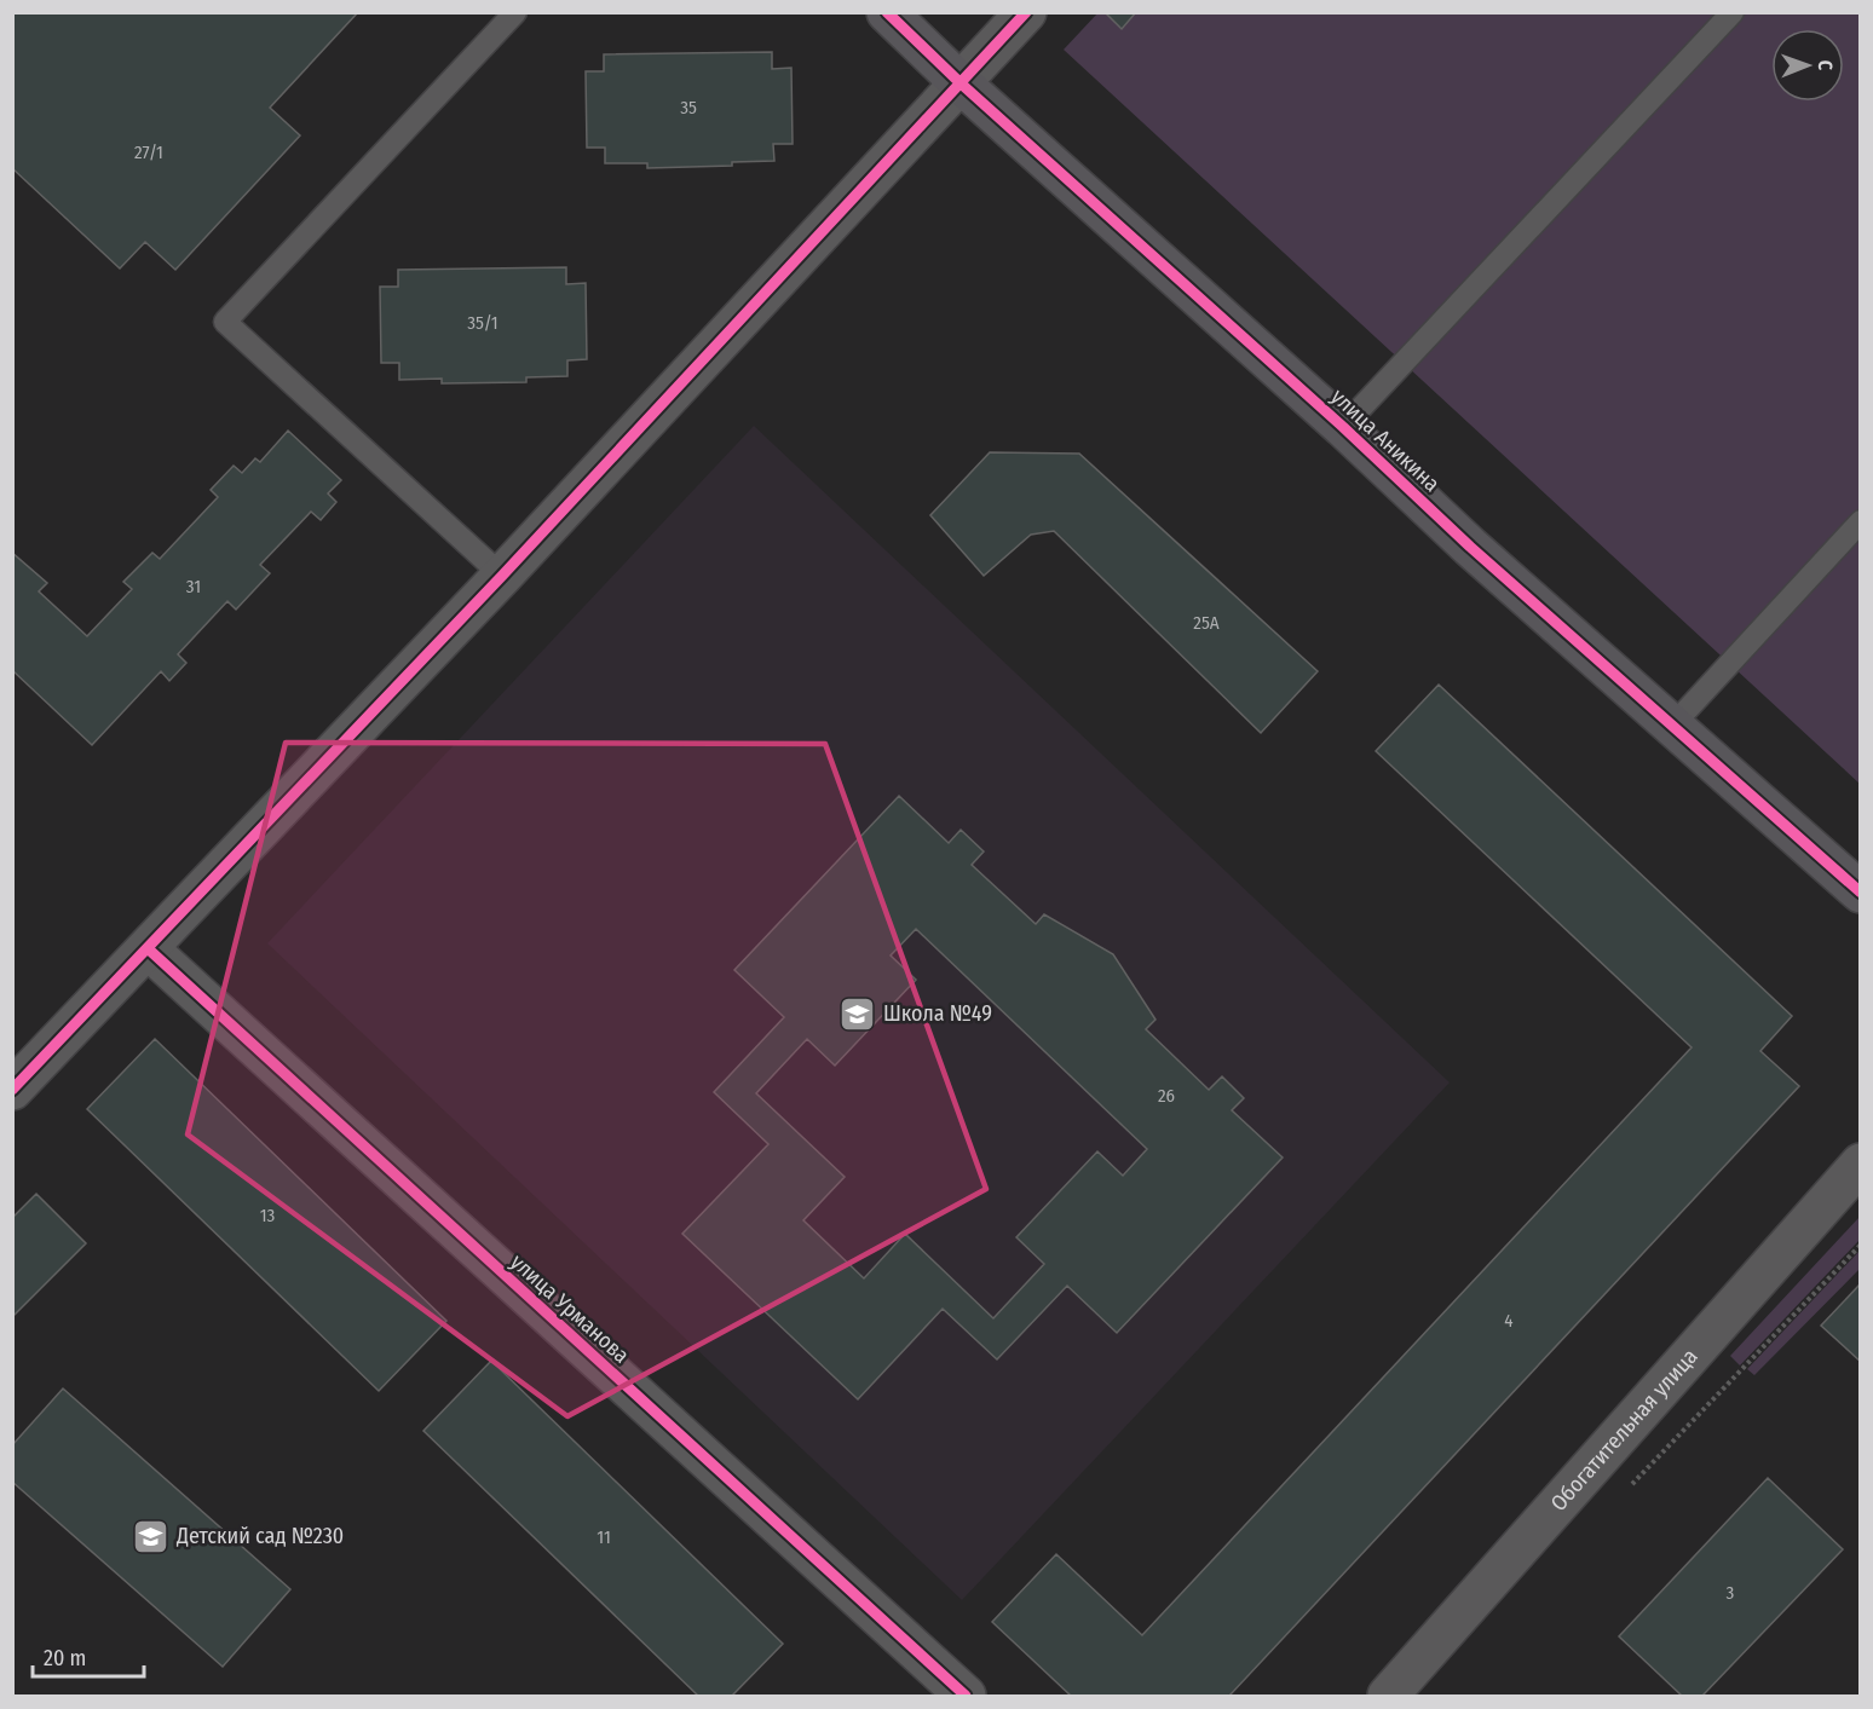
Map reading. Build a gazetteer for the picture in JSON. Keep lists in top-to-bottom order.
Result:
{
  "streets": {
    "street": ["улица Аникина", "улица Урманова", "Обогатительная улица"]
  },
  "places": {
    "school or university": ["Школа №49", "Детский сад №230"]
  },
  "house_numbers": [
    "35",
    "27/1",
    "35/1",
    "31",
    "25А",
    "26",
    "13",
    "4",
    "11",
    "3"
  ],
  "scale_bar": "20 m",
  "north": "right"
}
